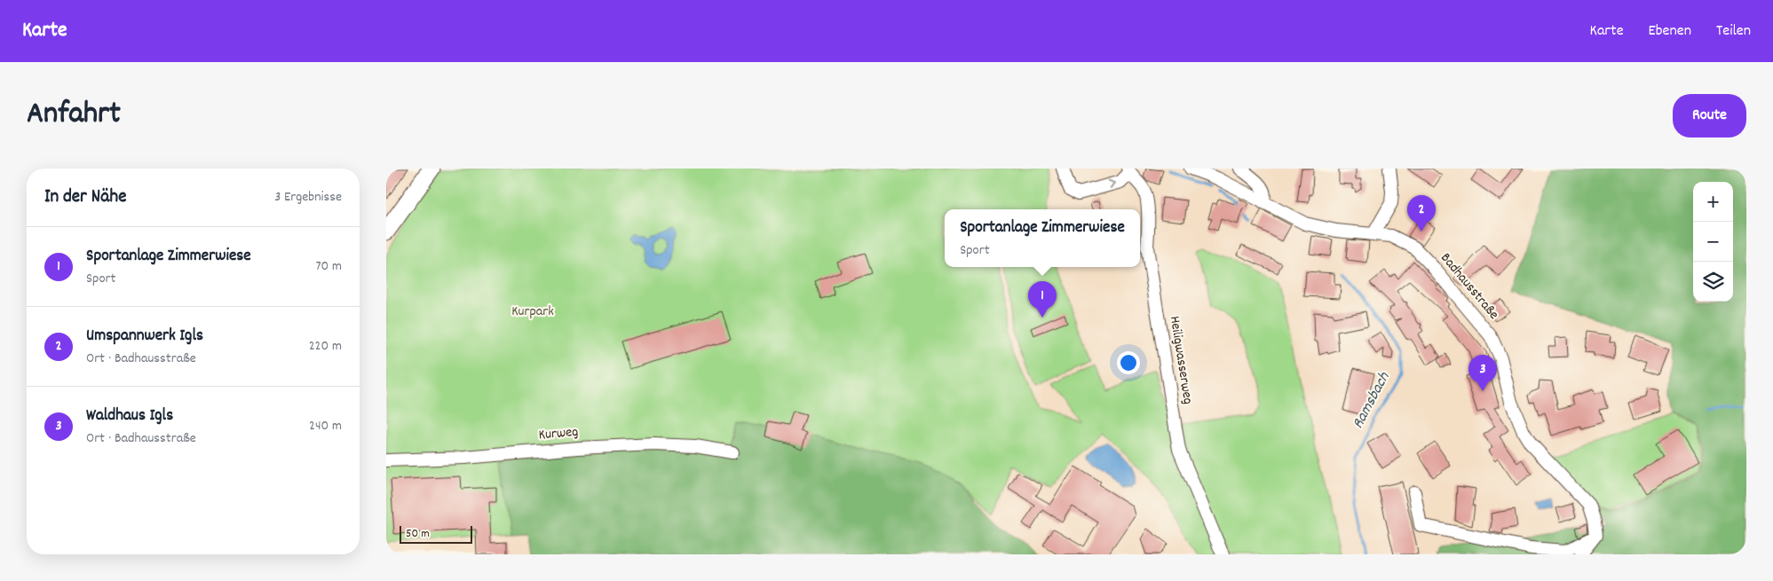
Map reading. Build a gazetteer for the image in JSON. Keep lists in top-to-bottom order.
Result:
{
  "streets": {
    "street": ["Badhausstraße", "Heiligwasserweg", "Kurweg"]
  },
  "water": ["Ramsbach"],
  "parks": ["Kurpark"],
  "scale_bar": "50 m",
  "page": {
    "header": "Karte",
    "nav": ["Karte", "Ebenen", "Teilen"],
    "title": "Anfahrt",
    "buttons": "Route",
    "heading": ["In der Nähe", "3 Ergebnisse"],
    "map_buttons": ["+", "−"],
    "pins": ["2", "1", "3"],
    "popup": ["Sportanlage Zimmerwiese", "Sport"],
    "list": [
      {
        "mark": "1",
        "name": "Sportanlage Zimmerwiese",
        "note": "Sport",
        "value": "70 m"
      },
      {
        "mark": "2",
        "name": "Umspannwerk Igls",
        "note": "Ort · Badhausstraße",
        "value": "220 m"
      },
      {
        "mark": "3",
        "name": "Waldhaus Igls",
        "note": "Ort · Badhausstraße",
        "value": "240 m"
      }
    ],
    "scale": "50 m"
  }
}
